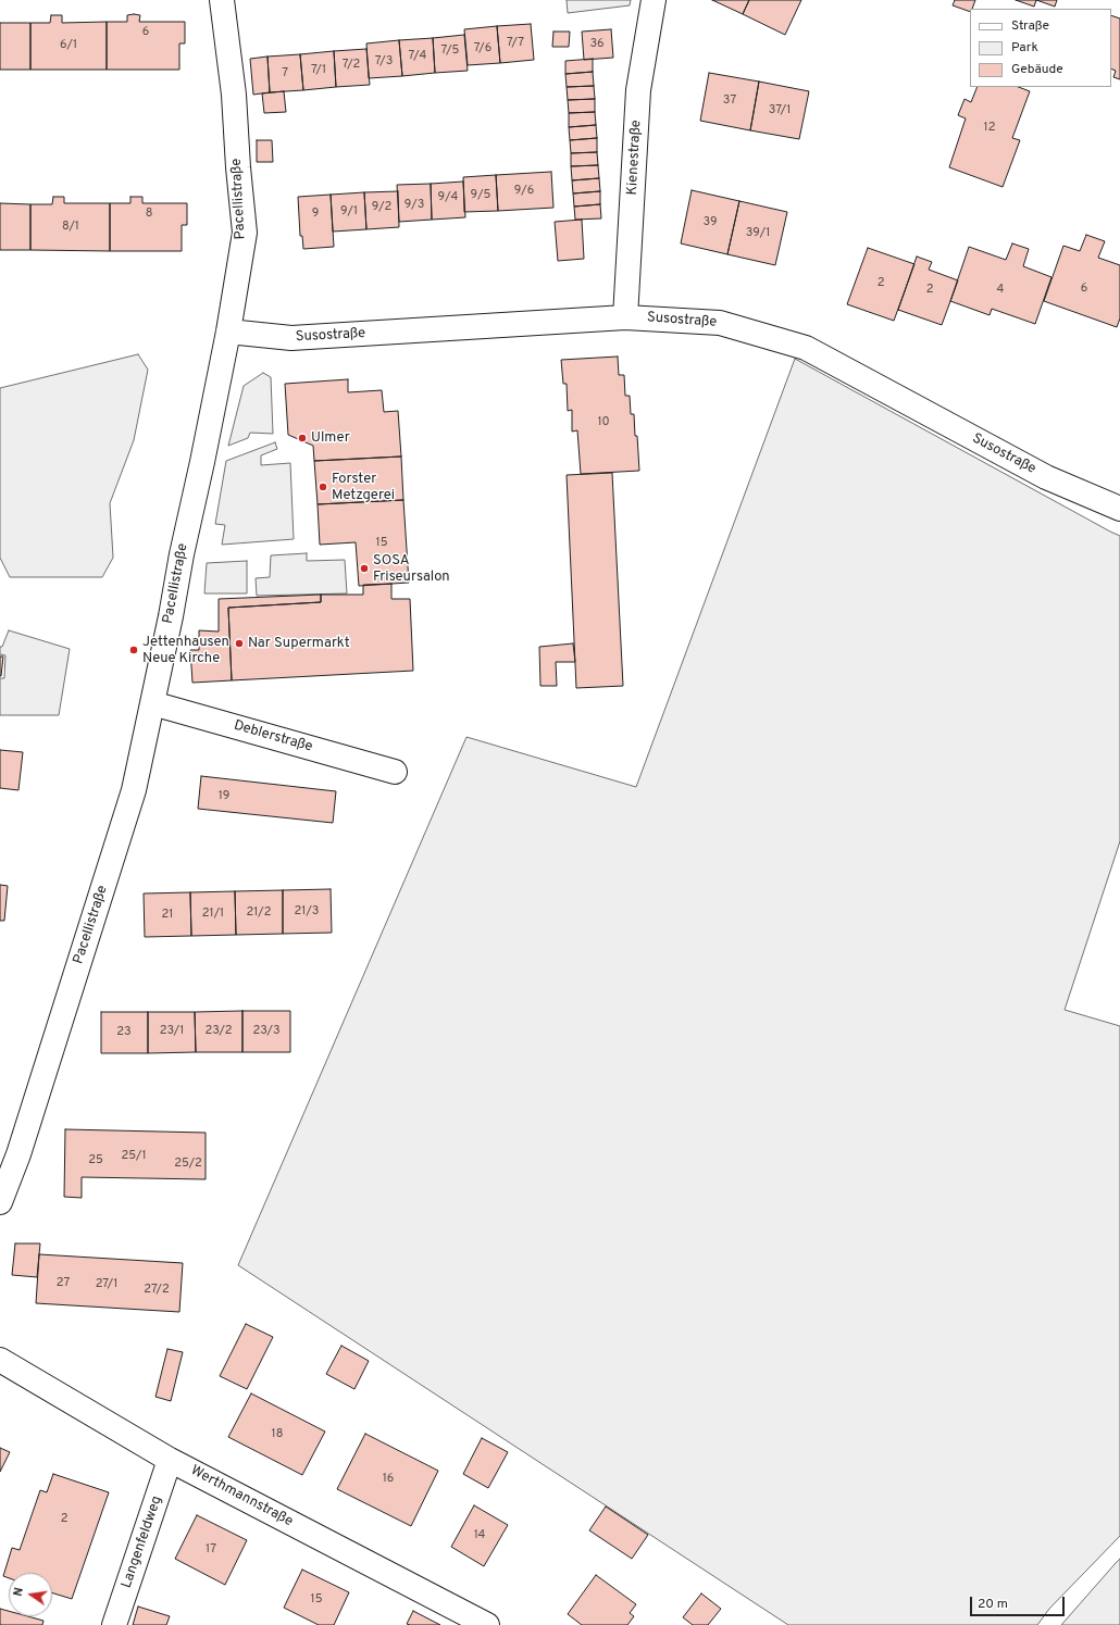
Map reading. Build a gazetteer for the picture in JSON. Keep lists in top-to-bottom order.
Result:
{
  "streets": {
    "street": [
      "Kienestraße",
      "Pacellistraße",
      "Susostraße",
      "Deblerstraße",
      "Werthmannstraße",
      "Langenfeldweg"
    ]
  },
  "crossings": [
    ["Kienestraße", "Susostraße"],
    ["Pacellistraße", "Susostraße"],
    ["Pacellistraße", "Deblerstraße"],
    ["Werthmannstraße", "Langenfeldweg"]
  ],
  "places": [
    "Ulmer",
    "Forster Metzgerei",
    "SOSA Friseursalon",
    "Nar Supermarkt",
    "Jettenhausen Neue Kirche"
  ],
  "house_numbers": [
    "6",
    "7/7",
    "36",
    "6/1",
    "7/6",
    "7/5",
    "7/4",
    "7/3",
    "7/2",
    "7/1",
    "7",
    "37",
    "37/1",
    "12",
    "9/6",
    "9/5",
    "9/4",
    "9/3",
    "9/2",
    "9/1",
    "8",
    "9",
    "39",
    "8/1",
    "39/1",
    "2",
    "6",
    "2",
    "4",
    "10",
    "15",
    "19",
    "21/3",
    "21/2",
    "21/1",
    "21",
    "23/1",
    "23/2",
    "23/3",
    "23",
    "25/1",
    "25",
    "25/2",
    "27",
    "27/1",
    "27/2",
    "18",
    "16",
    "2",
    "14",
    "17",
    "15"
  ],
  "legend": ["Straße", "Park", "Gebäude"],
  "scale_bar": "20 m",
  "north": "left"
}
